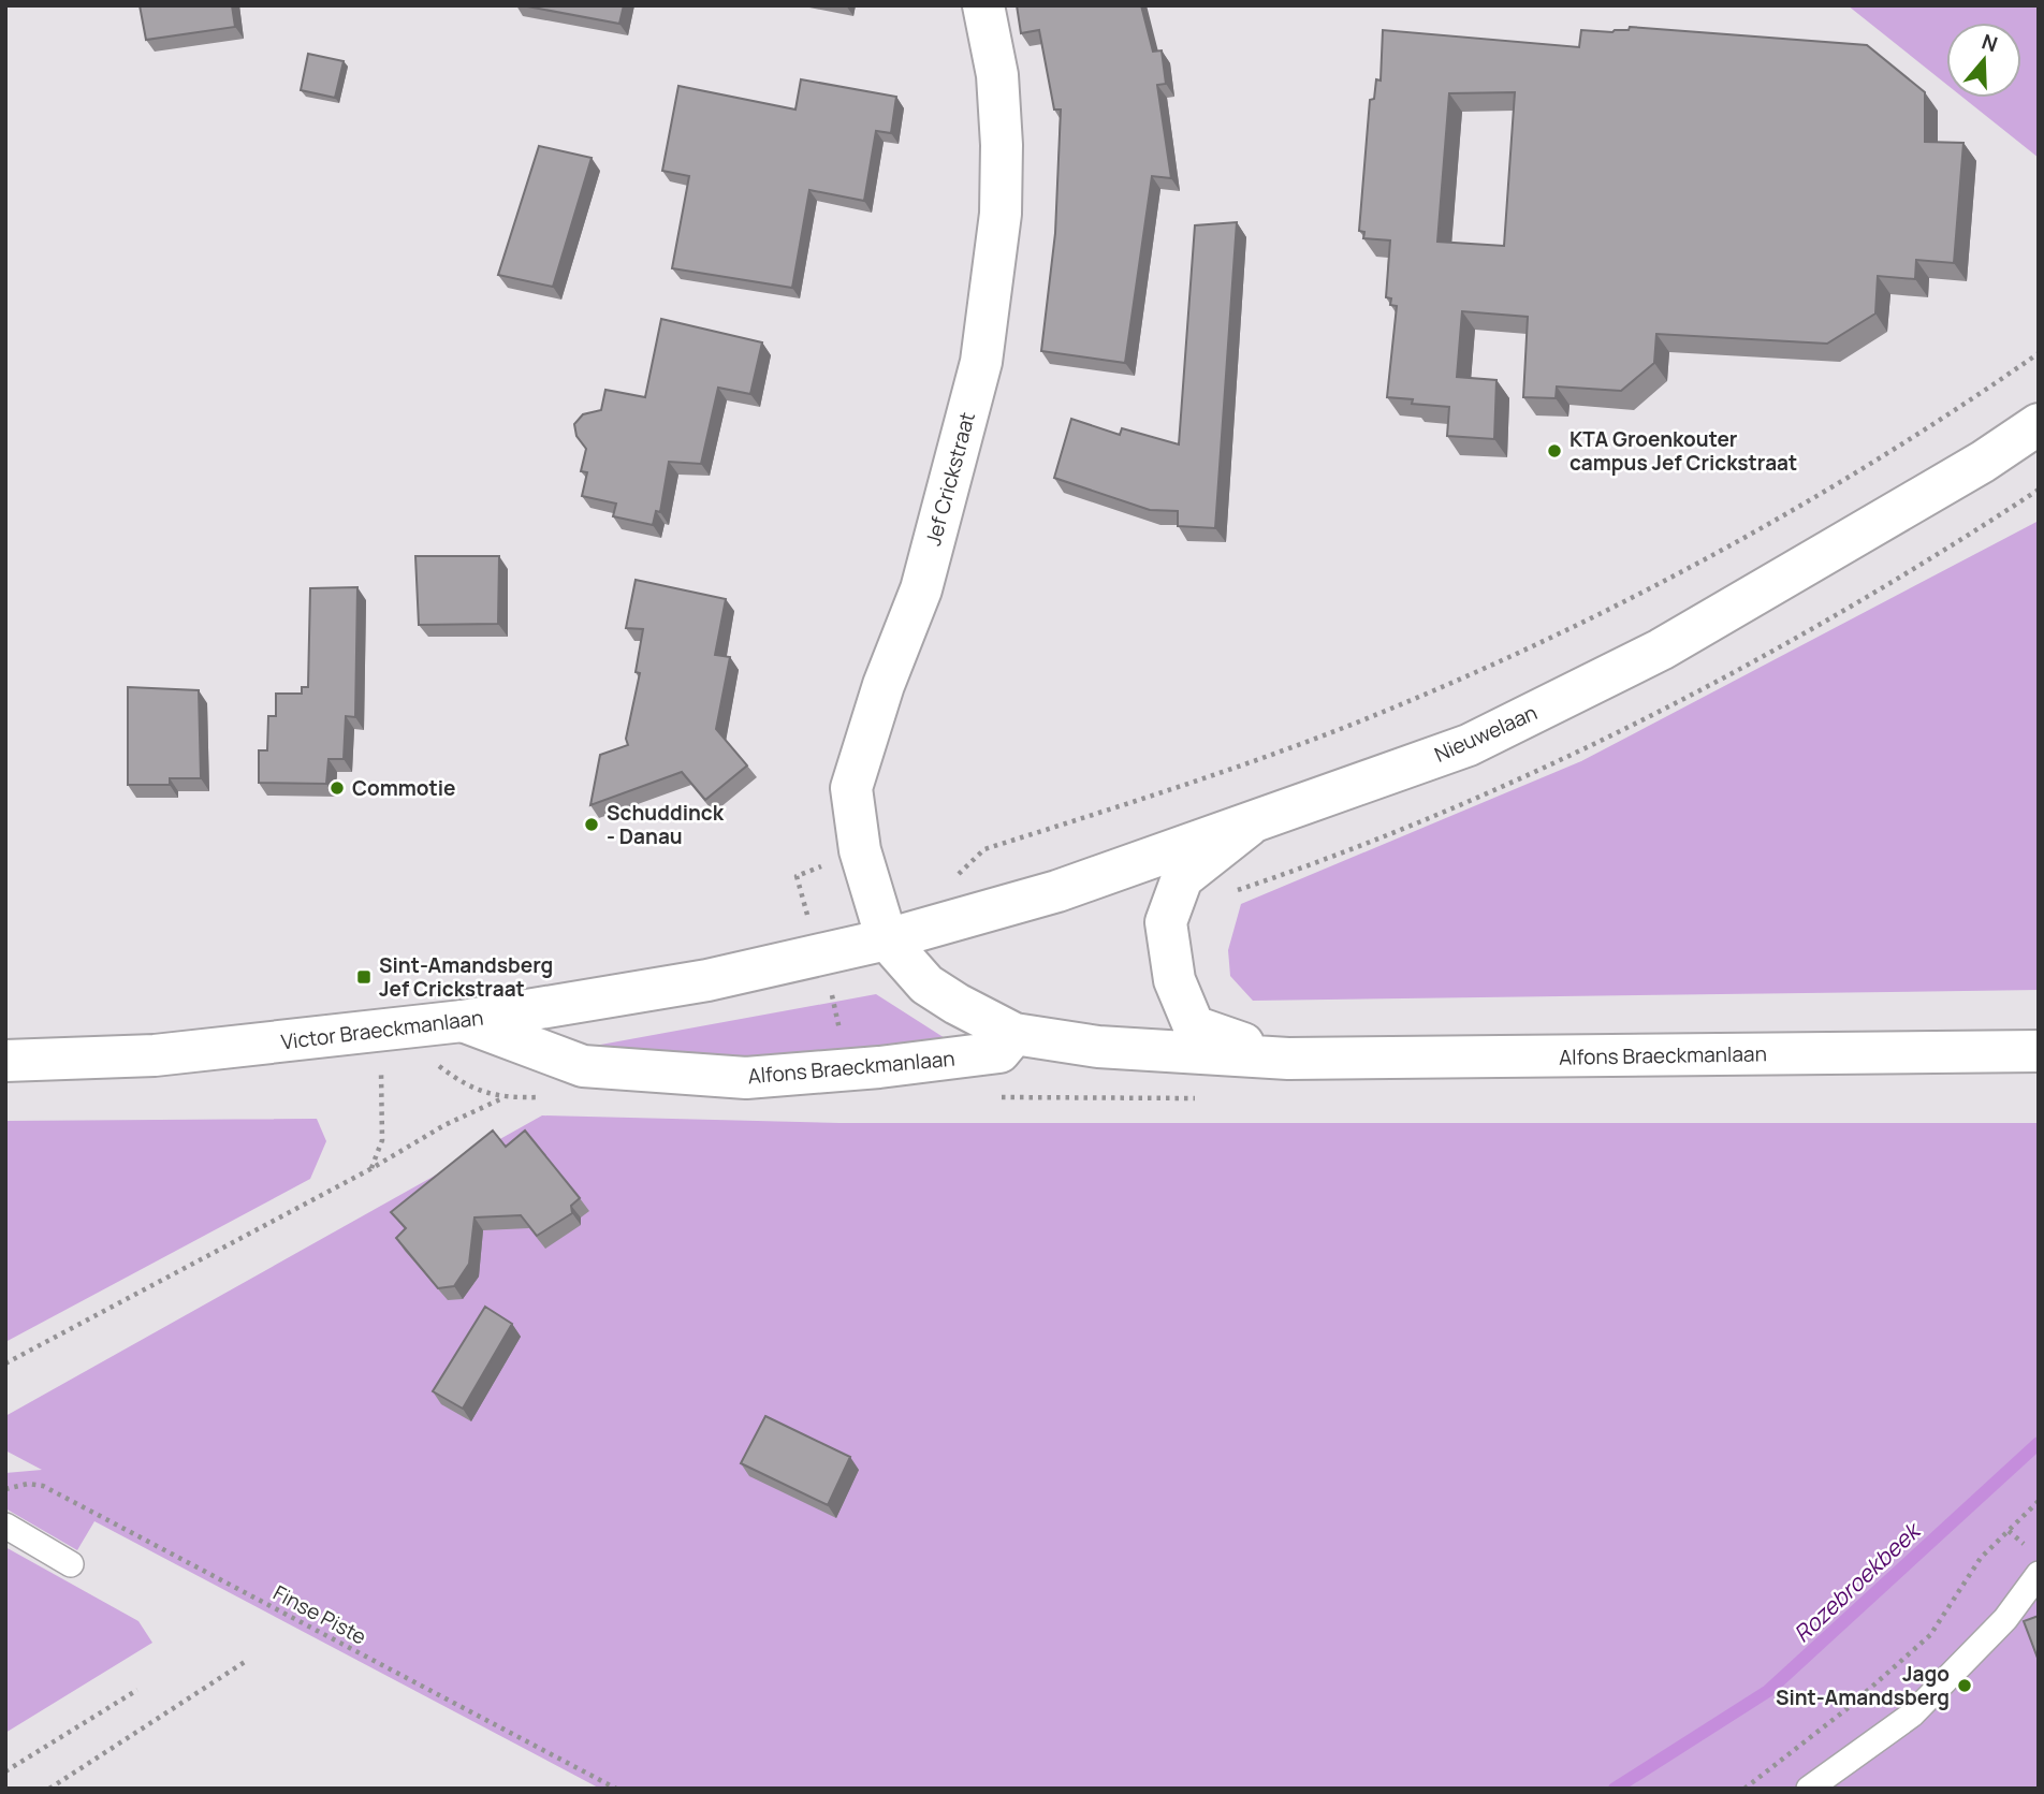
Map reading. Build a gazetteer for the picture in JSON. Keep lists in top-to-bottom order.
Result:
{
  "streets": {
    "street": [
      "Jef Crickstraat",
      "Nieuwelaan",
      "Victor Braeckmanlaan",
      "Alfons Braeckmanlaan"
    ],
    "path": ["Finse Piste"]
  },
  "crossings": [
    ["Jef Crickstraat", "Nieuwelaan"],
    ["Jef Crickstraat", "Victor Braeckmanlaan"],
    ["Jef Crickstraat", "Alfons Braeckmanlaan"],
    ["Nieuwelaan", "Victor Braeckmanlaan"],
    ["Nieuwelaan", "Alfons Braeckmanlaan"],
    ["Victor Braeckmanlaan", "Alfons Braeckmanlaan"]
  ],
  "water": ["Rozebroekbeek"],
  "places": {
    "other": [
      "KTA Groenkouter campus Jef Crickstraat",
      "Commotie",
      "Schuddinck - Danau",
      "Jago Sint-Amandsberg"
    ],
    "transit": ["Sint-Amandsberg Jef Crickstraat"]
  },
  "north": "top"
}
